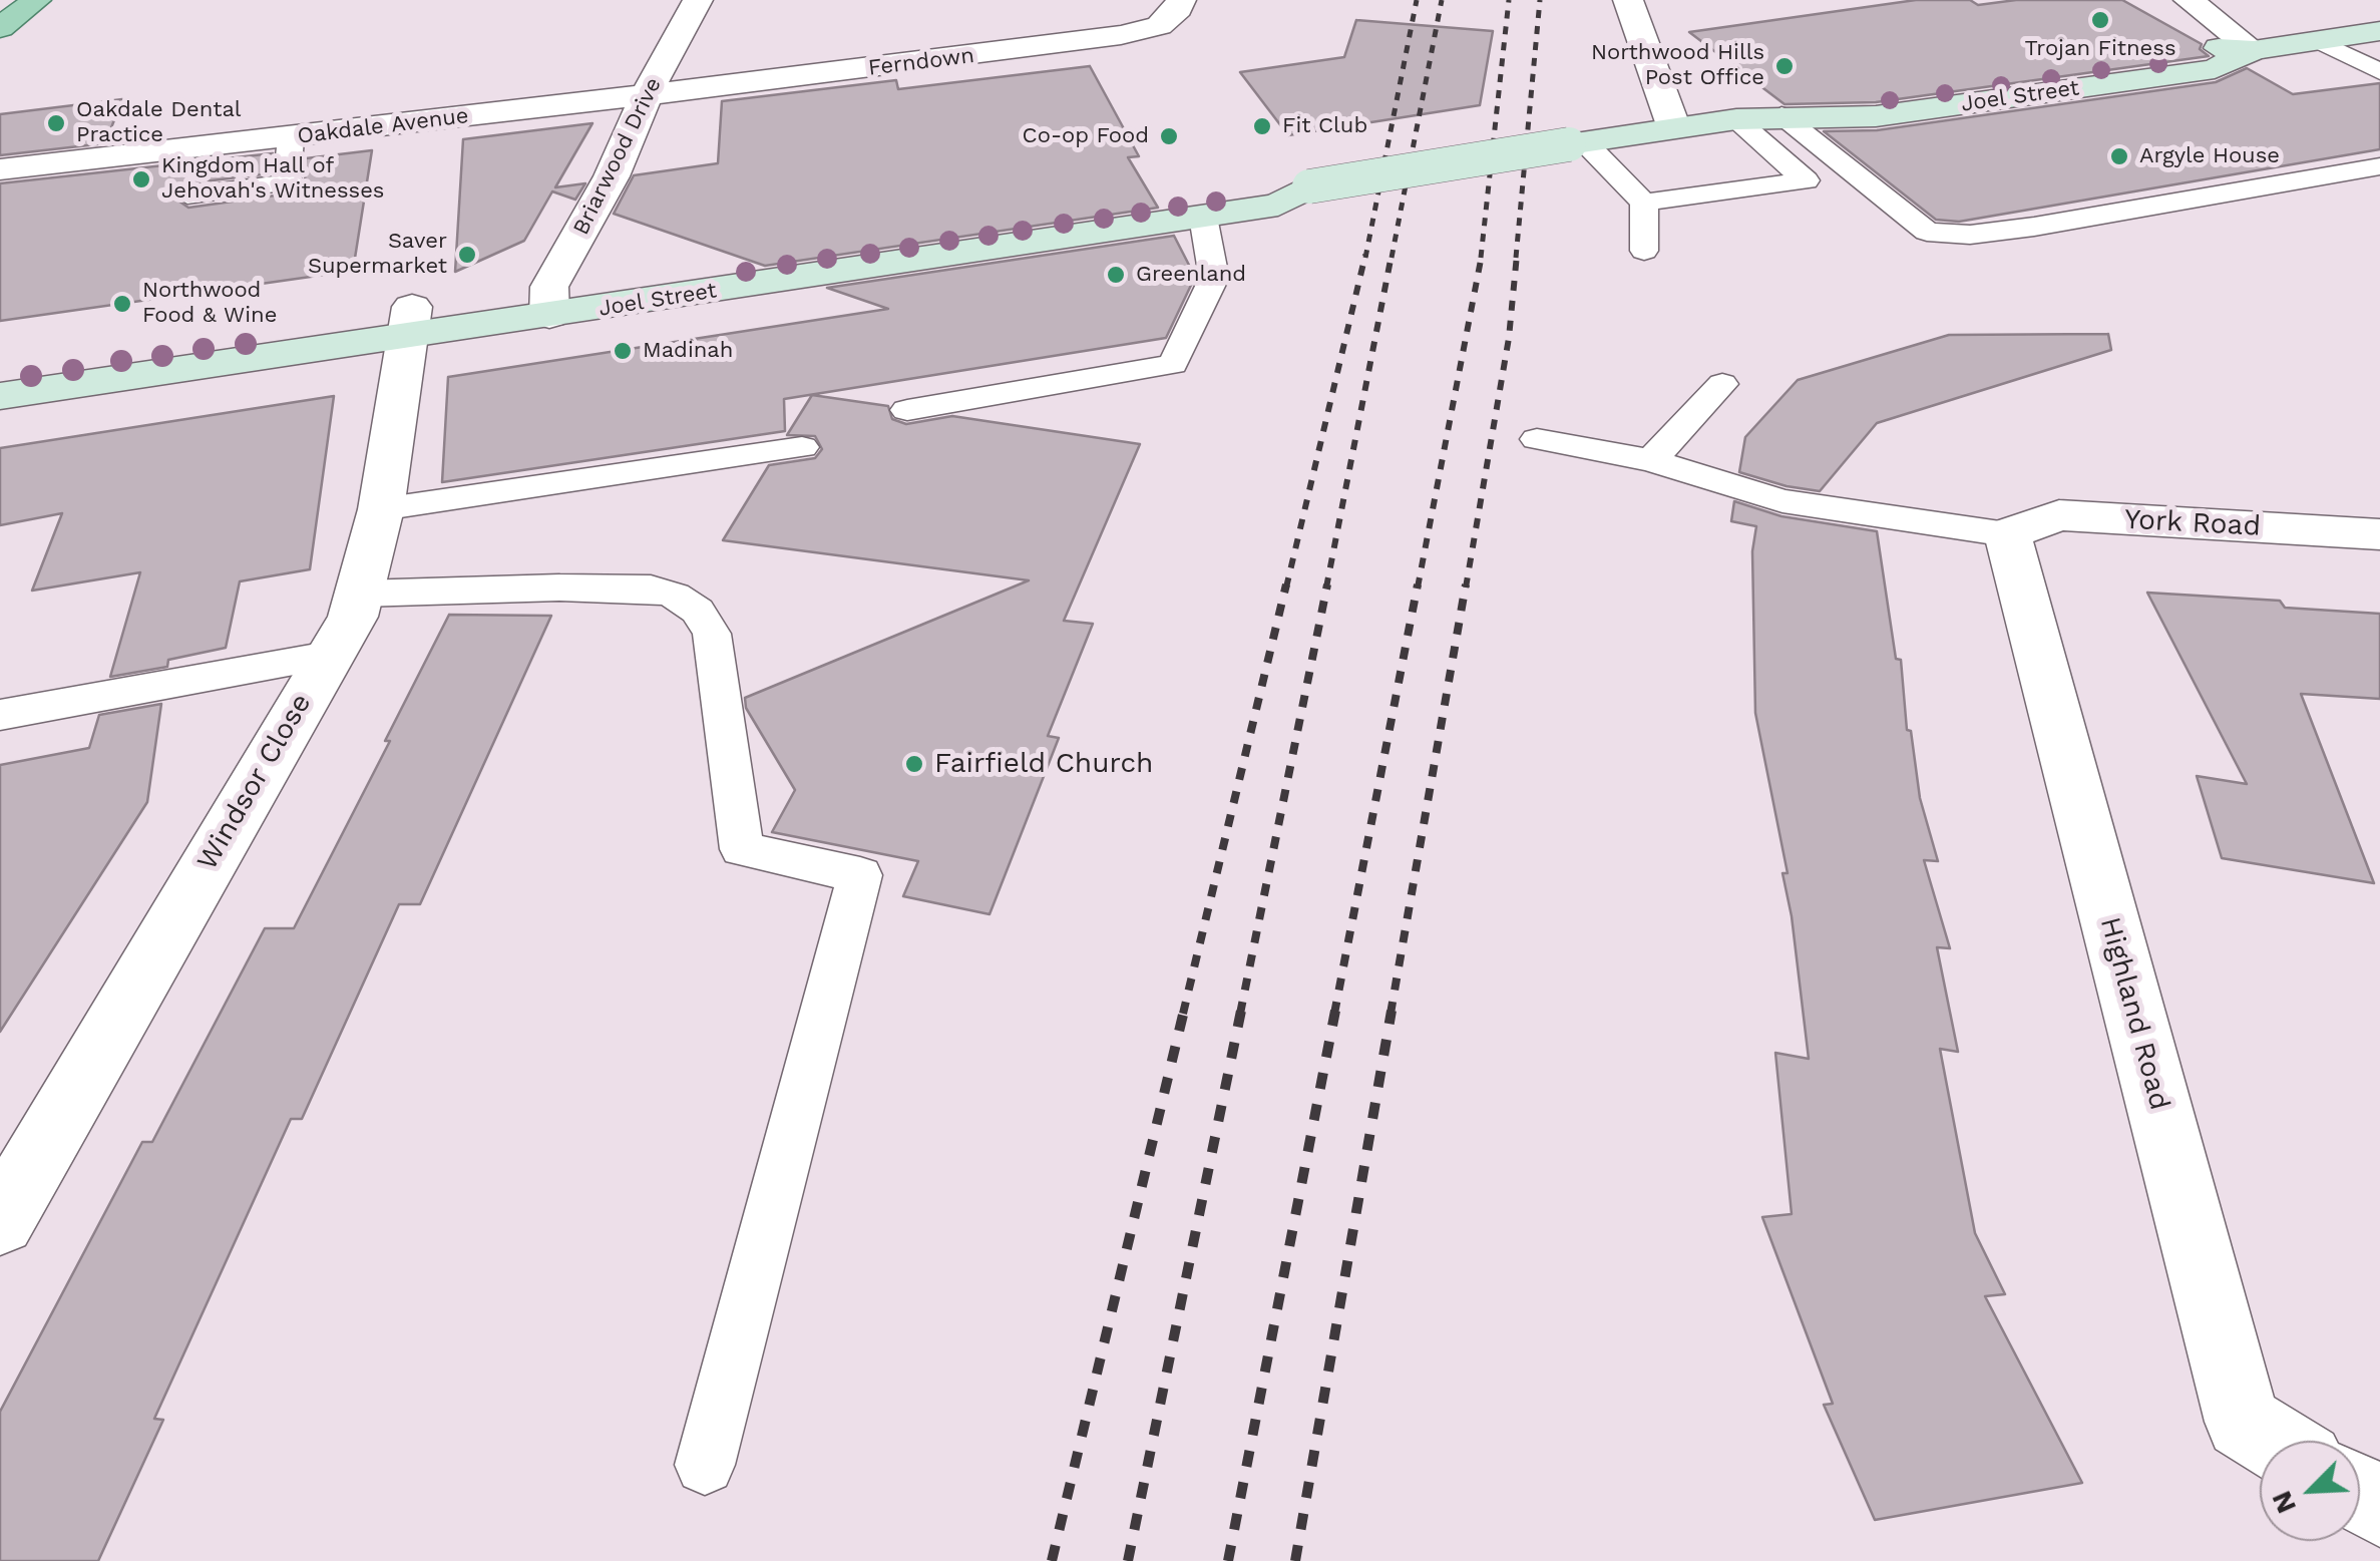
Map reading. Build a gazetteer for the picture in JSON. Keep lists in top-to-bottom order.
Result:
{
  "streets": {
    "main road": ["Joel Street"],
    "street": [
      "Ferndown",
      "Oakdale Avenue",
      "Briarwood Drive",
      "York Road",
      "Windsor Close",
      "Highland Road"
    ]
  },
  "crossings": [
    ["Ferndown", "Oakdale Avenue"],
    ["Ferndown", "Briarwood Drive"],
    ["Joel Street", "Briarwood Drive"],
    ["Joel Street", "Windsor Close"],
    ["Oakdale Avenue", "Briarwood Drive"],
    ["York Road", "Highland Road"]
  ],
  "places": [
    "Trojan Fitness",
    "Northwood Hills Post Office",
    "Oakdale Dental Practice",
    "Fit Club",
    "Co-op Food",
    "Argyle House",
    "Kingdom Hall of Jehovah's Witnesses",
    "Saver Supermarket",
    "Greenland",
    "Northwood Food & Wine",
    "Madinah",
    "Fairfield Church"
  ],
  "north": "bottom left"
}
